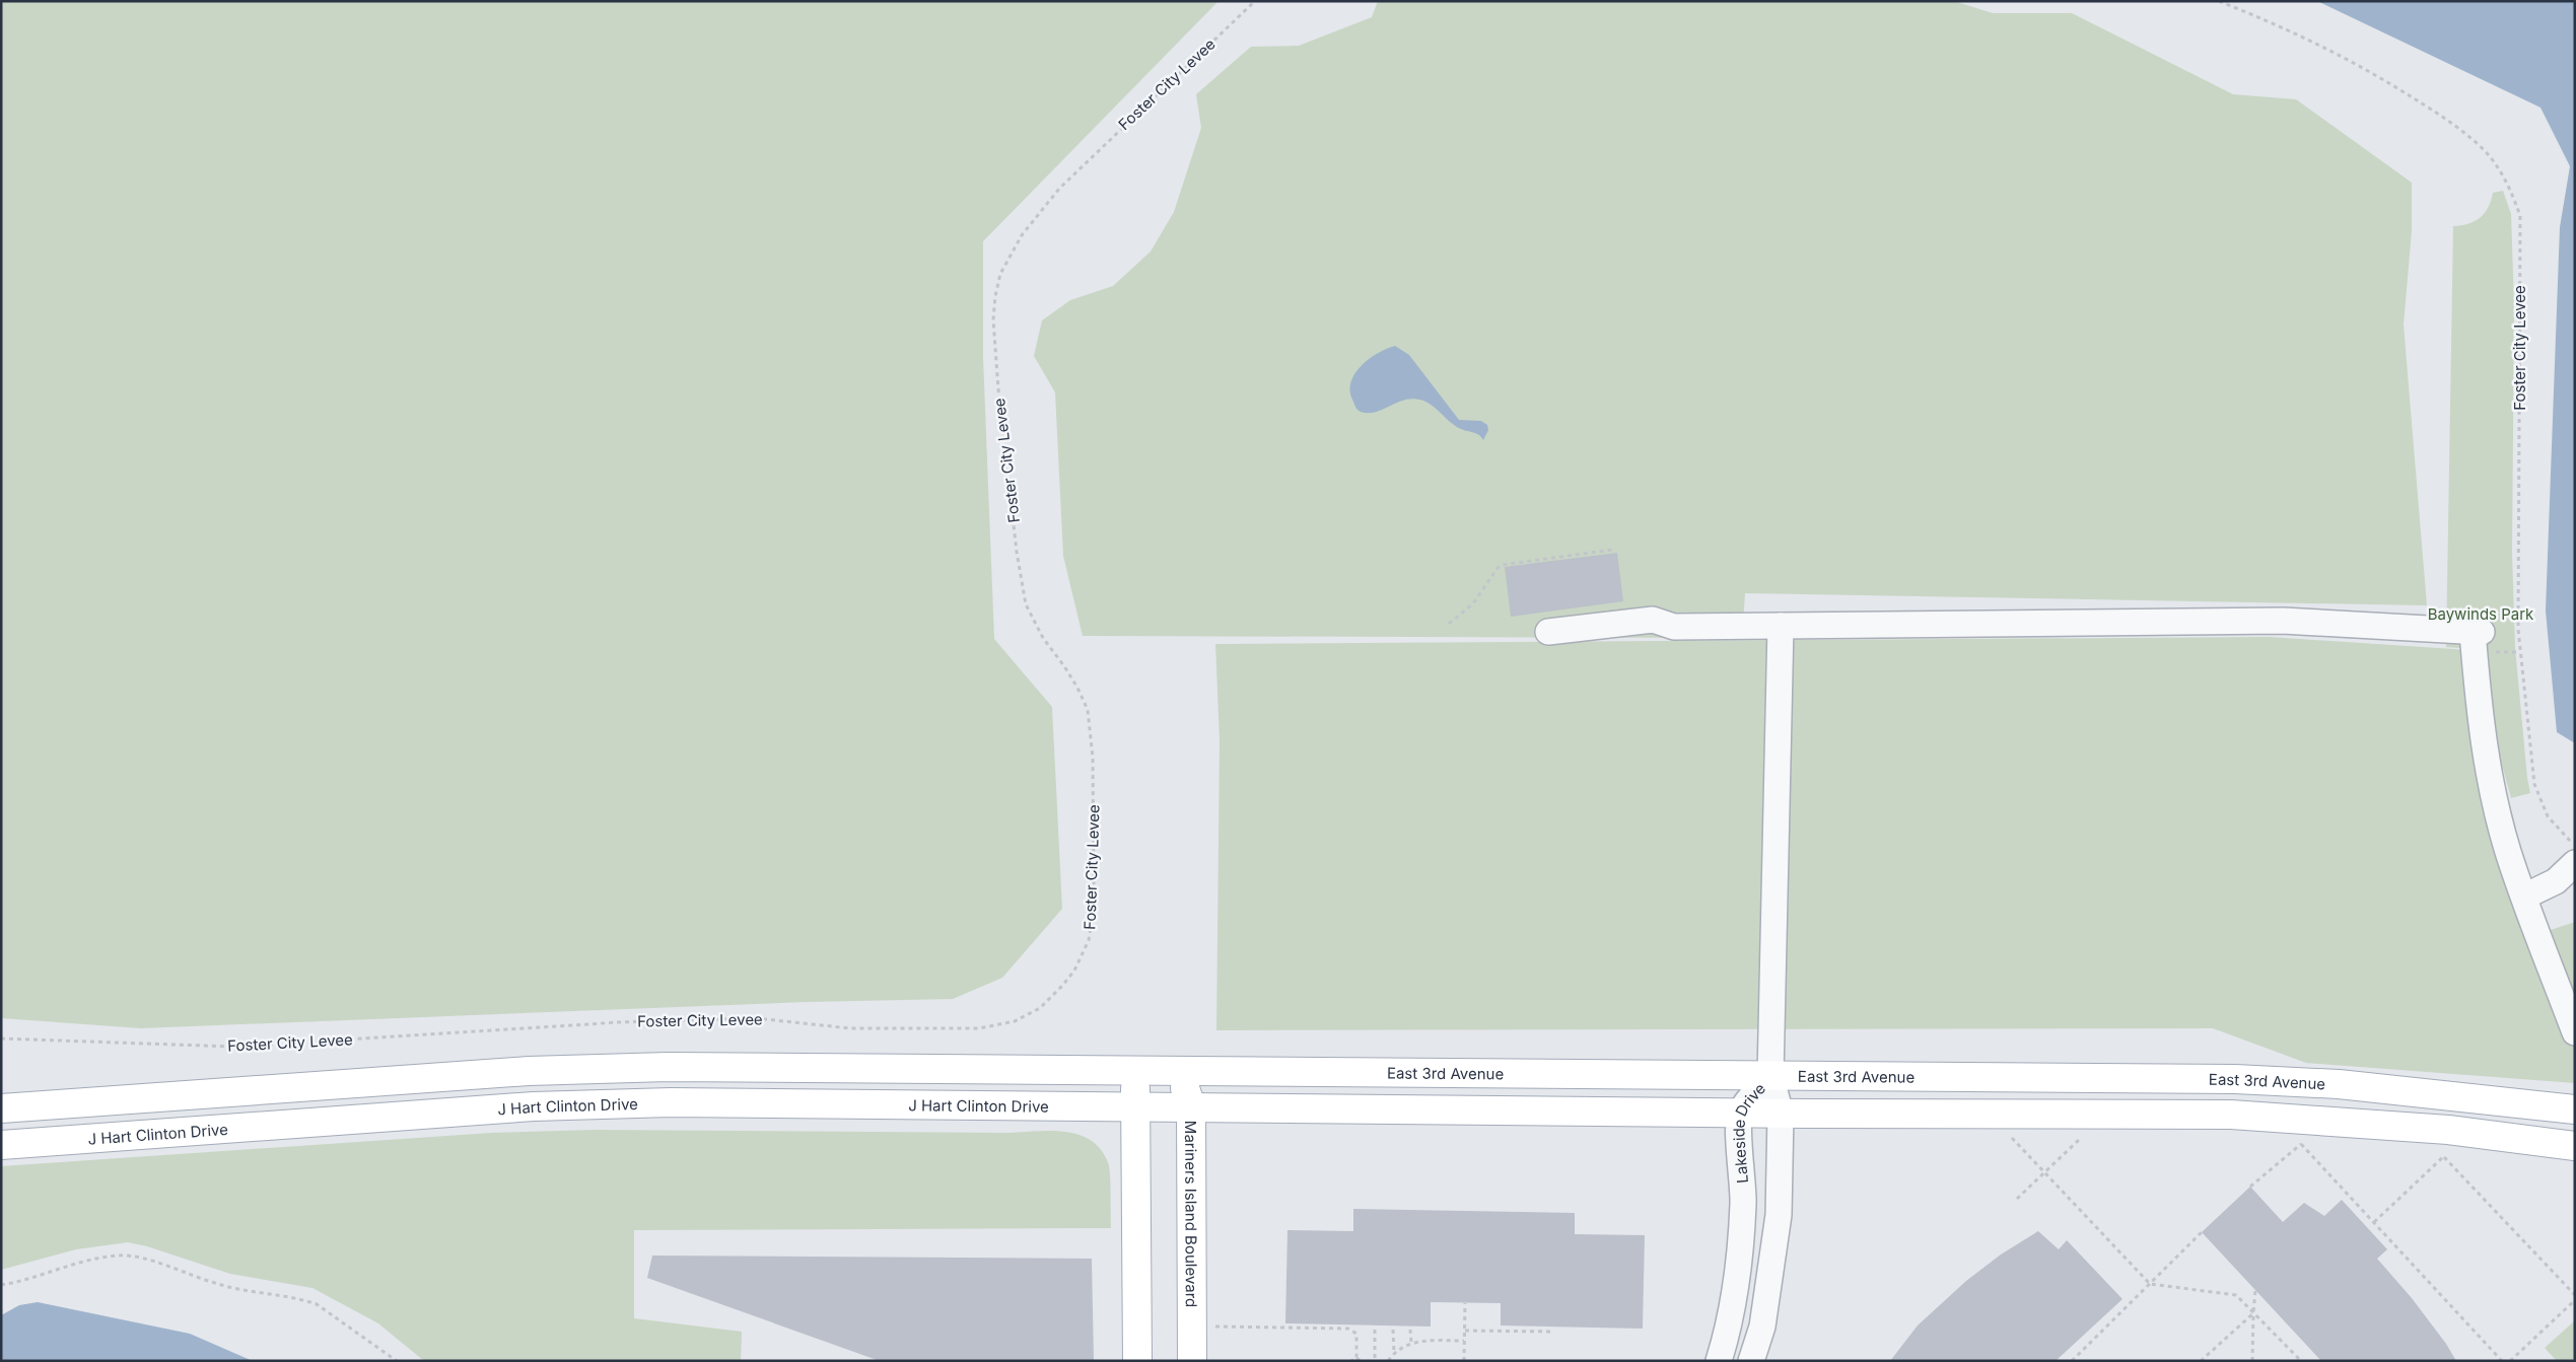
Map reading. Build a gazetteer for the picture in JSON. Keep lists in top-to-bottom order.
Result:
{
  "streets": {
    "main road": ["East 3rd Avenue", "J Hart Clinton Drive", "Mariners Island Boulevard"],
    "street": ["Lakeside Drive"],
    "path": ["Foster City Levee"]
  },
  "crossings": [
    ["East 3rd Avenue", "Lakeside Drive"],
    ["East 3rd Avenue", "Mariners Island Boulevard"]
  ],
  "parks": ["Baywinds Park"]
}
